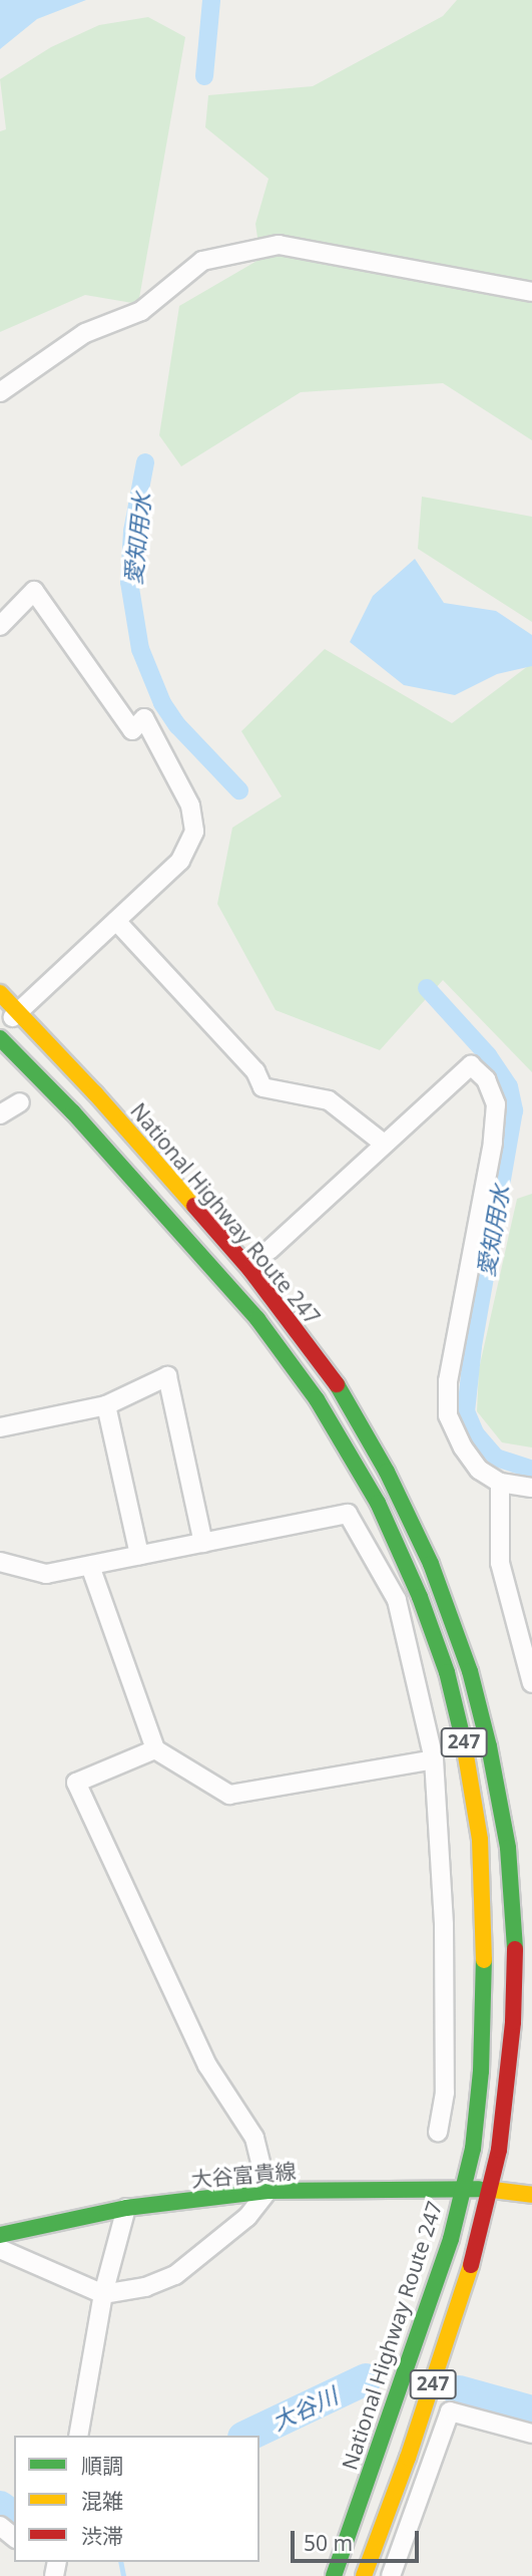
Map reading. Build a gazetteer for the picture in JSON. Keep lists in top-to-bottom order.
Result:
{
  "streets": {
    "main road": ["National Highway Route 247", "247", "大谷富貴線"]
  },
  "crossings": [
    ["National Highway Route 247", "大谷富貴線"]
  ],
  "water": ["愛知用水", "大谷川"],
  "legend": ["順調", "混雑", "渋滞"],
  "scale_bar": "50 m"
}
